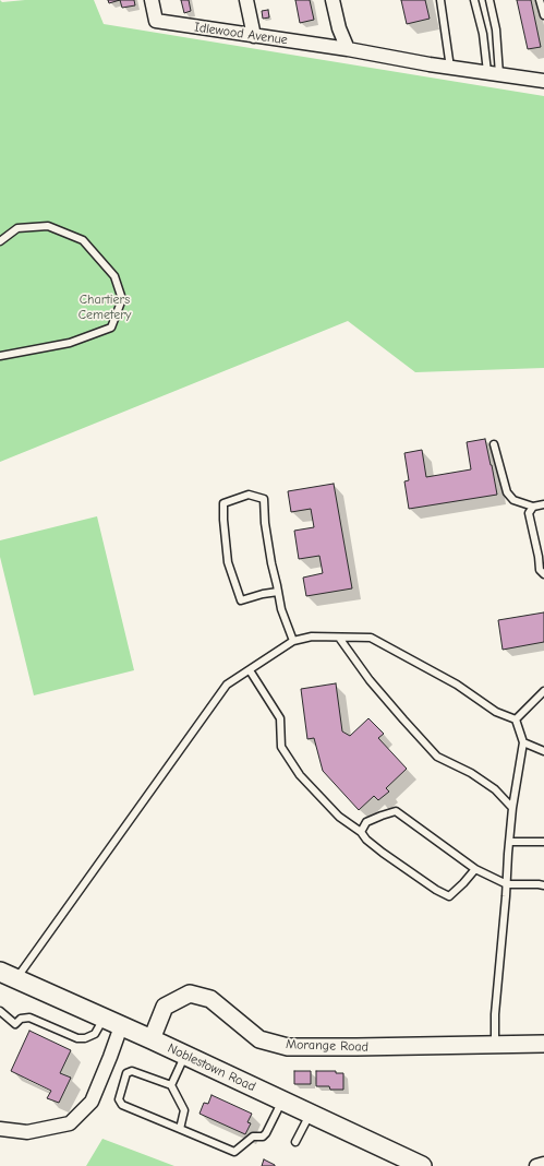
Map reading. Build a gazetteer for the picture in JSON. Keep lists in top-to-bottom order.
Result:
{
  "streets": {
    "main road": ["Noblestown Road"],
    "street": ["Idlewood Avenue", "Morange Road"]
  },
  "crossings": [
    ["Morange Road", "Noblestown Road"]
  ],
  "parks": ["Chartiers Cemetery"]
}
